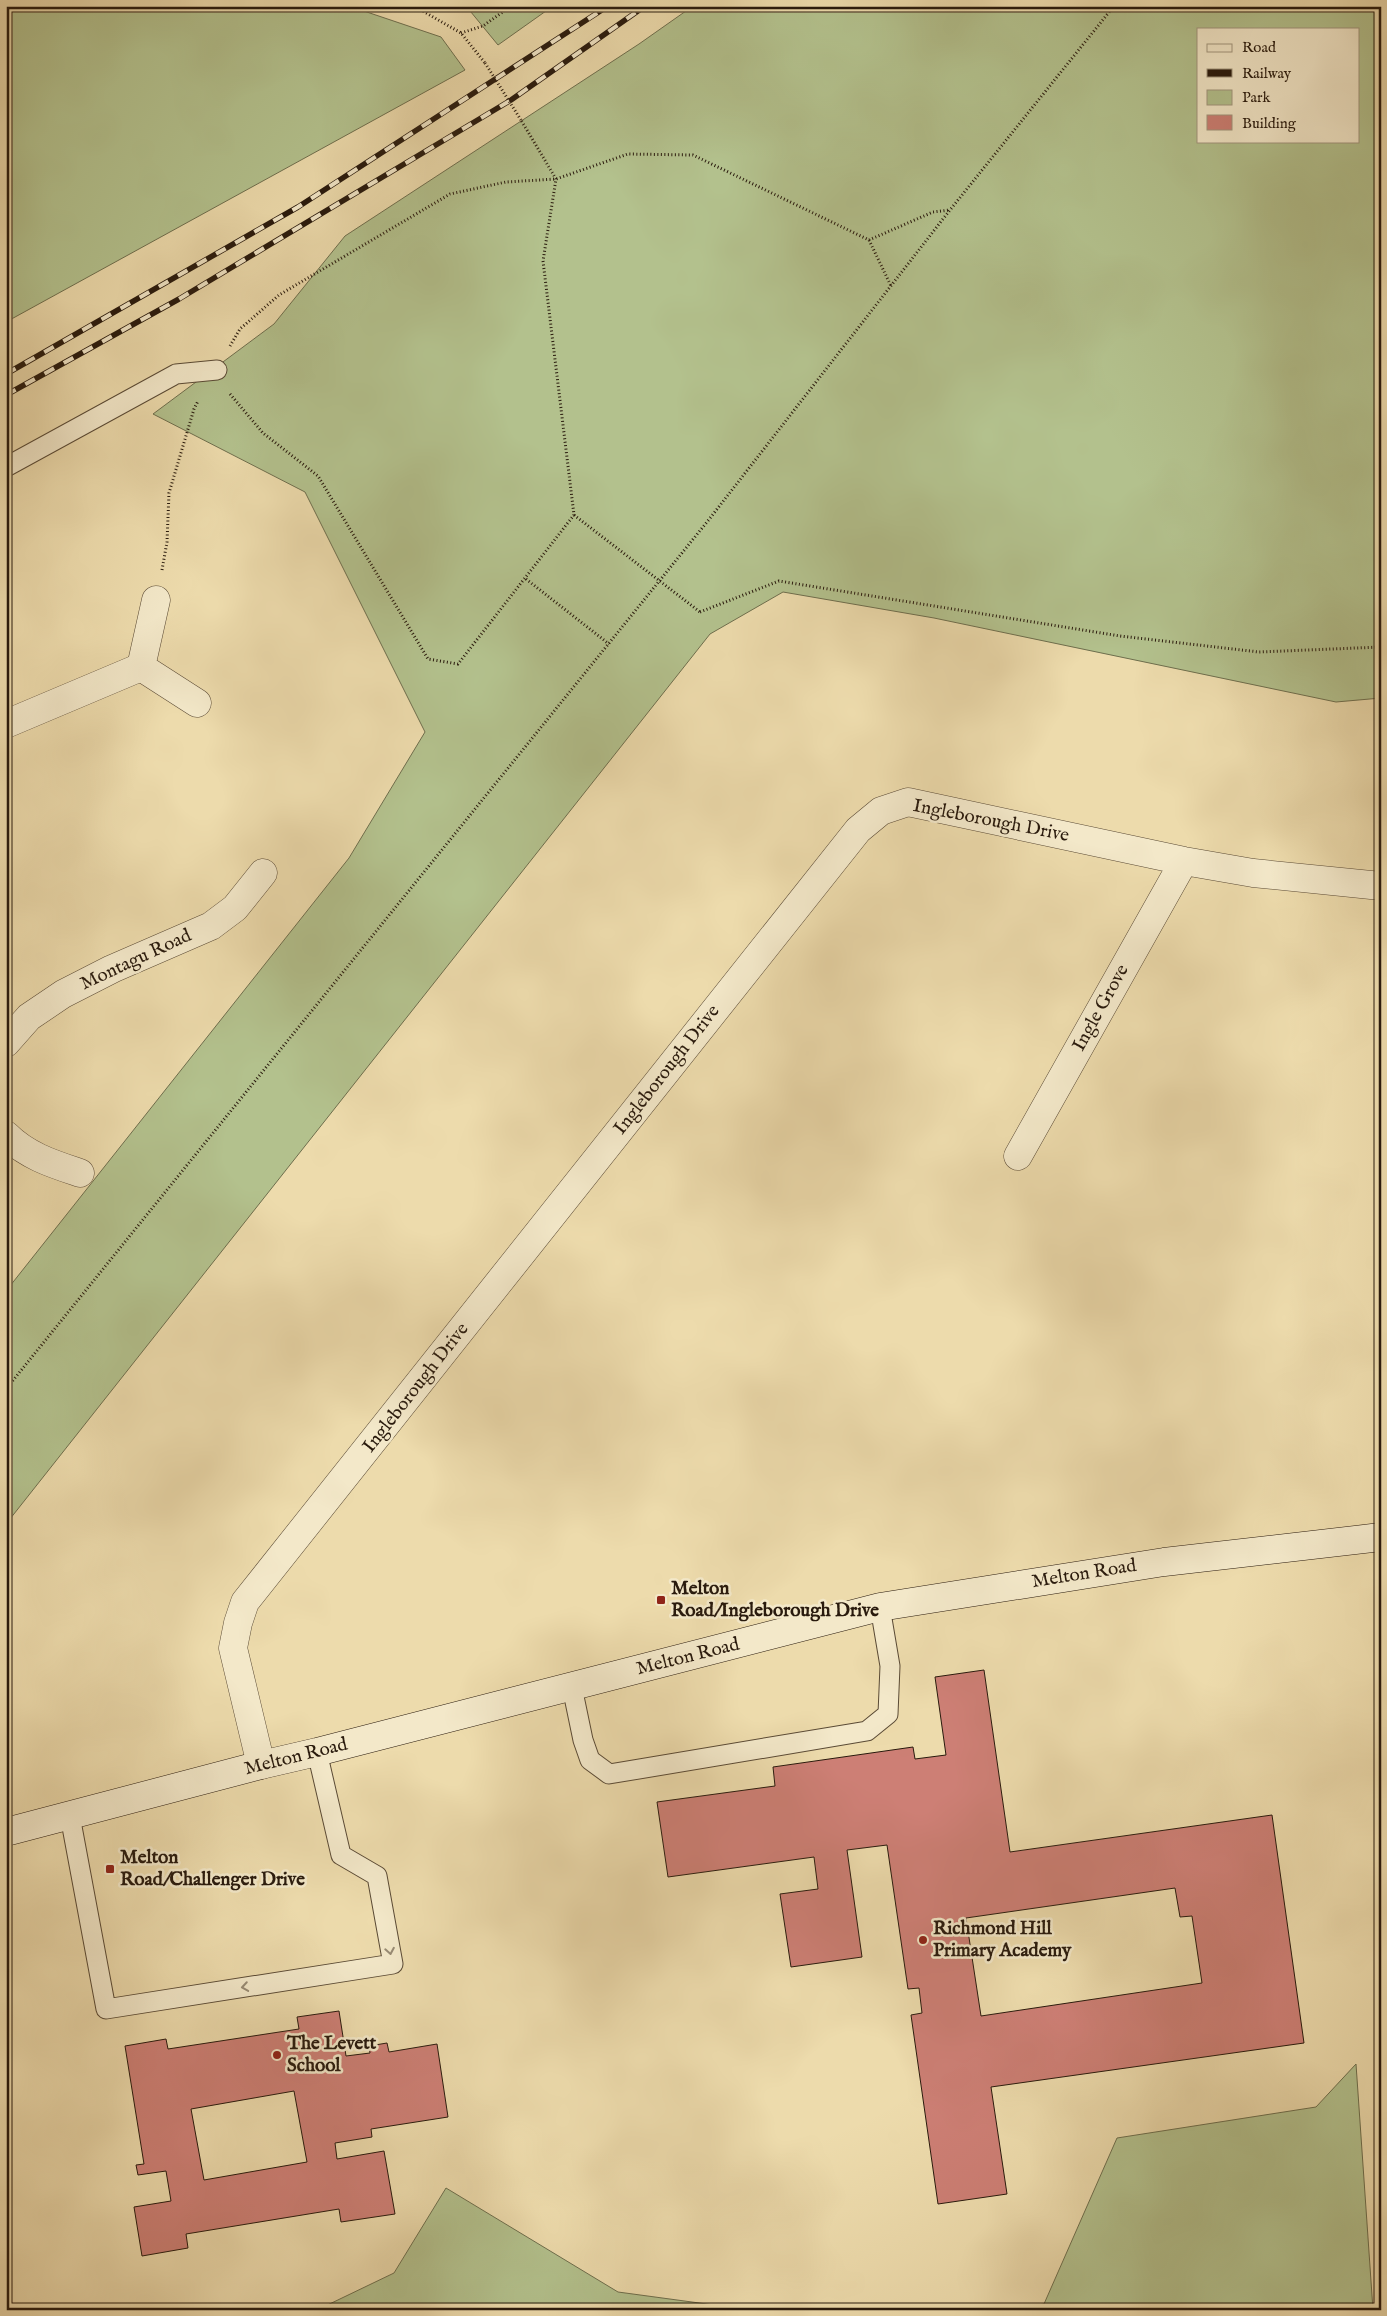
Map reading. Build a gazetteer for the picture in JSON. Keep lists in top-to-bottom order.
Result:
{
  "streets": {
    "street": [
      "Ingleborough Drive",
      "Montagu Road",
      "Ingle Grove",
      "Melton Road"
    ]
  },
  "crossings": [
    ["Ingleborough Drive", "Ingle Grove"],
    ["Ingleborough Drive", "Melton Road"]
  ],
  "places": {
    "transit": ["Melton Road/Ingleborough Drive", "Melton Road/Challenger Drive"],
    "other": ["Richmond Hill Primary Academy", "The Levett School"]
  },
  "legend": [
    "Road",
    "Railway",
    "Park",
    "Building"
  ]
}
